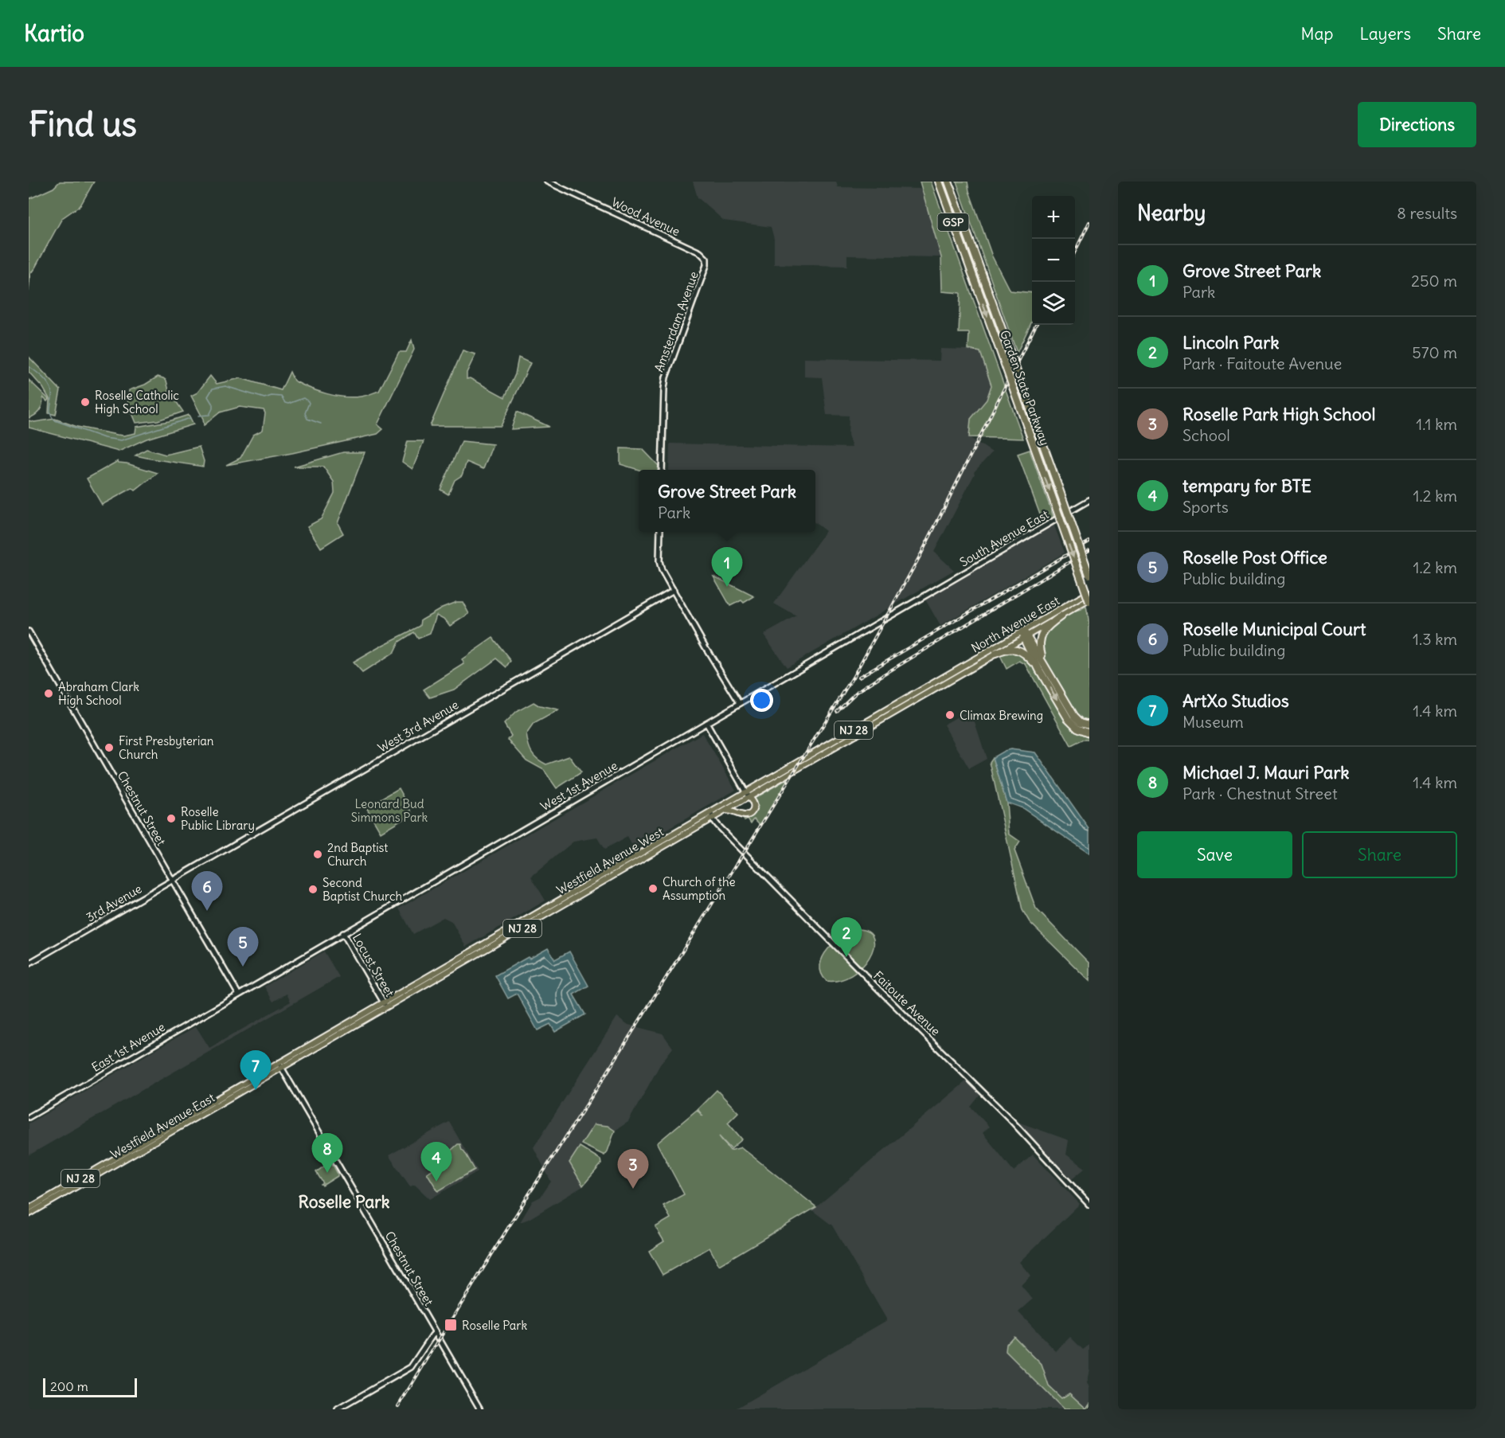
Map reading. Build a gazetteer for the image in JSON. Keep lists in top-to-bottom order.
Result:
{
  "streets": {
    "highway": ["GSP", "Garden State Parkway"],
    "main road": [
      "North Avenue East",
      "NJ 28",
      "Westfield Avenue West",
      "Westfield Avenue East"
    ],
    "street": [
      "Wood Avenue",
      "Amsterdam Avenue",
      "South Avenue East",
      "West 3rd Avenue",
      "West 1st Avenue",
      "Chestnut Street",
      "3rd Avenue",
      "Locust Street",
      "Faitoute Avenue",
      "East 1st Avenue"
    ]
  },
  "crossings": [
    ["Wood Avenue", "Amsterdam Avenue"],
    ["Garden State Parkway", "North Avenue East"],
    ["South Avenue East", "West 1st Avenue"],
    ["North Avenue East", "Westfield Avenue West"],
    ["West 3rd Avenue", "Chestnut Street"],
    ["West 3rd Avenue", "3rd Avenue"],
    ["West 1st Avenue", "Chestnut Street"],
    ["West 1st Avenue", "Locust Street"],
    ["West 1st Avenue", "East 1st Avenue"],
    ["Chestnut Street", "Westfield Avenue West"],
    ["Chestnut Street", "3rd Avenue"],
    ["Chestnut Street", "East 1st Avenue"],
    ["Chestnut Street", "Westfield Avenue East"],
    ["Westfield Avenue West", "Locust Street"],
    ["Westfield Avenue West", "Faitoute Avenue"],
    ["Westfield Avenue West", "Westfield Avenue East"]
  ],
  "districts": ["Roselle Park"],
  "parks": ["Leonard Bud Simmons Park"],
  "places": {
    "other": [
      "Roselle Catholic High School",
      "Abraham Clark High School",
      "Climax Brewing",
      "First Presbyterian Church",
      "Roselle Public Library",
      "2nd Baptist Church",
      "Church of the Assumption",
      "Second Baptist Church"
    ],
    "transit": ["Roselle Park"]
  },
  "scale_bar": "200 m",
  "page": {
    "header": "Kartio",
    "nav": ["Map", "Layers", "Share"],
    "buttons": [
      "Directions",
      ["Save", "Share"]
    ],
    "title": "Find us",
    "heading": ["Nearby", "8 results"],
    "map_buttons": ["+", "−"],
    "list": [
      {
        "mark": "1",
        "name": "Grove Street Park",
        "note": "Park",
        "value": "250 m"
      },
      {
        "mark": "2",
        "name": "Lincoln Park",
        "note": "Park · Faitoute Avenue",
        "value": "570 m"
      },
      {
        "mark": "3",
        "name": "Roselle Park High School",
        "note": "School",
        "value": "1.1 km"
      },
      {
        "mark": "4",
        "name": "tempary for BTE",
        "note": "Sports",
        "value": "1.2 km"
      },
      {
        "mark": "5",
        "name": "Roselle Post Office",
        "note": "Public building",
        "value": "1.2 km"
      },
      {
        "mark": "6",
        "name": "Roselle Municipal Court",
        "note": "Public building",
        "value": "1.3 km"
      },
      {
        "mark": "7",
        "name": "ArtXo Studios",
        "note": "Museum",
        "value": "1.4 km"
      },
      {
        "mark": "8",
        "name": "Michael J. Mauri Park",
        "note": "Park · Chestnut Street",
        "value": "1.4 km"
      }
    ],
    "popup": ["Grove Street Park", "Park"],
    "pins": [
      "1",
      "6",
      "2",
      "5",
      "7",
      "8",
      "4",
      "3"
    ],
    "scale": "200 m"
  }
}
